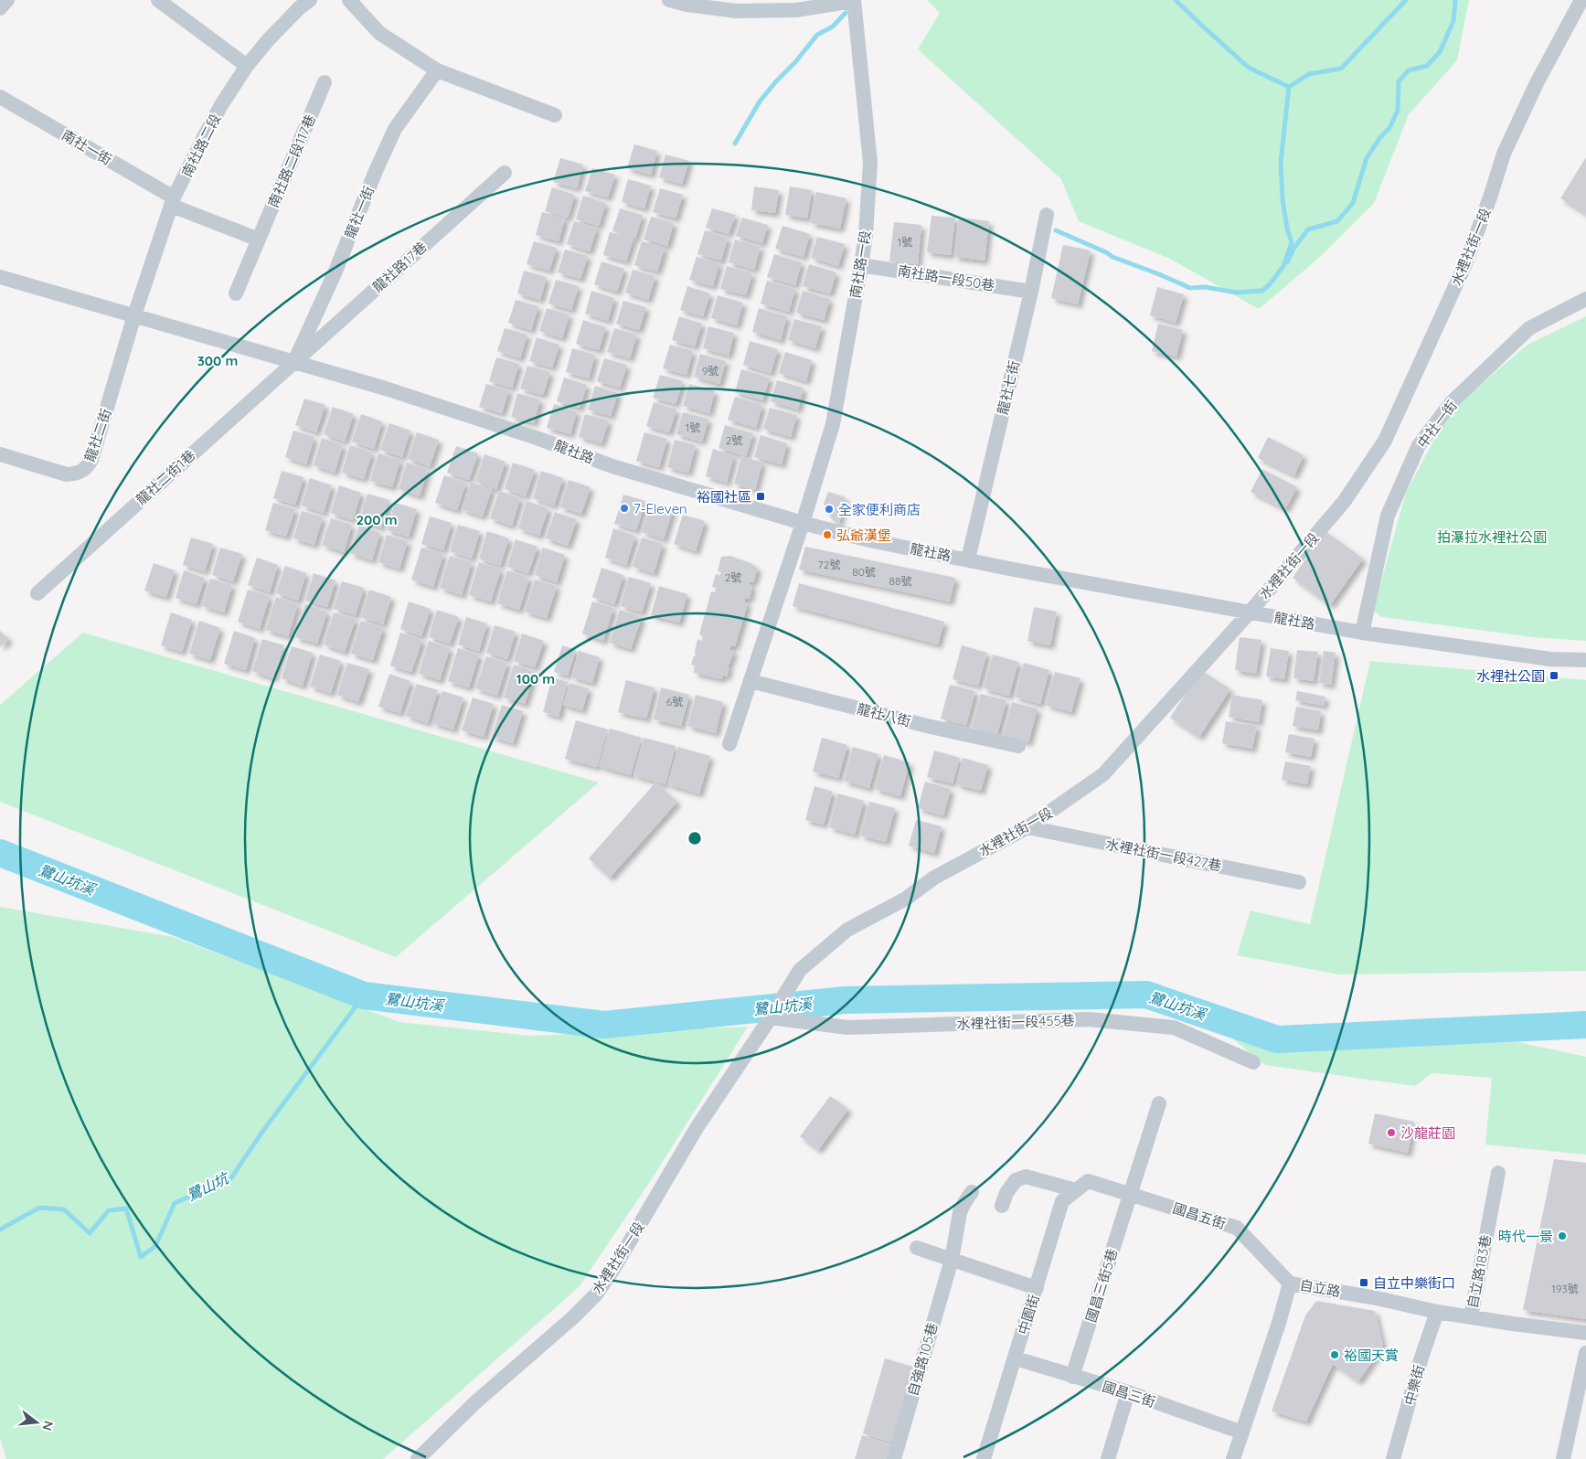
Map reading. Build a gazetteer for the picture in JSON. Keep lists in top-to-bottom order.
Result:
{
  "streets": {
    "street": [
      "南社路二段",
      "南社一街",
      "南社路二段117巷",
      "龍社一街",
      "水裡社街一段",
      "南社路一段",
      "龍社路17巷",
      "南社路一段50巷",
      "龍社七街",
      "中社一街",
      "龍社二街",
      "龍社路",
      "龍社二街1巷",
      "龍社八街",
      "水裡社街一段427巷",
      "水裡社街一段455巷",
      "國昌五街",
      "自立路183巷",
      "國昌三街5巷",
      "自立路",
      "中園街",
      "自強路105巷",
      "中樂街",
      "國昌三街"
    ]
  },
  "crossings": [
    ["南社路二段", "南社一街"],
    ["南社路二段", "龍社二街"],
    ["龍社一街", "龍社路17巷"],
    ["龍社一街", "龍社路"],
    ["龍社一街", "龍社二街1巷"],
    ["水裡社街一段", "龍社路"],
    ["水裡社街一段", "水裡社街一段427巷"],
    ["水裡社街一段", "水裡社街一段455巷"],
    ["南社路一段", "南社路一段50巷"],
    ["南社路一段", "龍社路"],
    ["龍社路17巷", "龍社路"],
    ["龍社路17巷", "龍社二街1巷"],
    ["南社路一段50巷", "龍社七街"],
    ["龍社七街", "龍社路"],
    ["中社一街", "龍社路"],
    ["龍社路", "龍社二街1巷"],
    ["國昌五街", "國昌三街5巷"],
    ["國昌五街", "自立路"],
    ["國昌五街", "中園街"],
    ["自立路183巷", "自立路"],
    ["國昌三街5巷", "國昌三街"],
    ["自立路", "中樂街"],
    ["自立路", "國昌三街"],
    ["中園街", "國昌三街"]
  ],
  "water": ["鷺山坑溪", "鷺山坑"],
  "parks": ["拍瀑拉水裡社公園"],
  "places": {
    "transit": ["裕國社區", "水裡社公園", "自立中樂街口"],
    "other": [
      "7-Eleven",
      "全家便利商店",
      "弘爺漢堡",
      "沙龍莊園",
      "時代一景",
      "裕國天賞"
    ]
  },
  "house_numbers": [
    "1號",
    "9號",
    "1號",
    "2號",
    "72號",
    "80號",
    "2號",
    "88號",
    "6號",
    "193號"
  ],
  "north": "right",
  "rings": ["300 m", "200 m", "100 m"]
}
